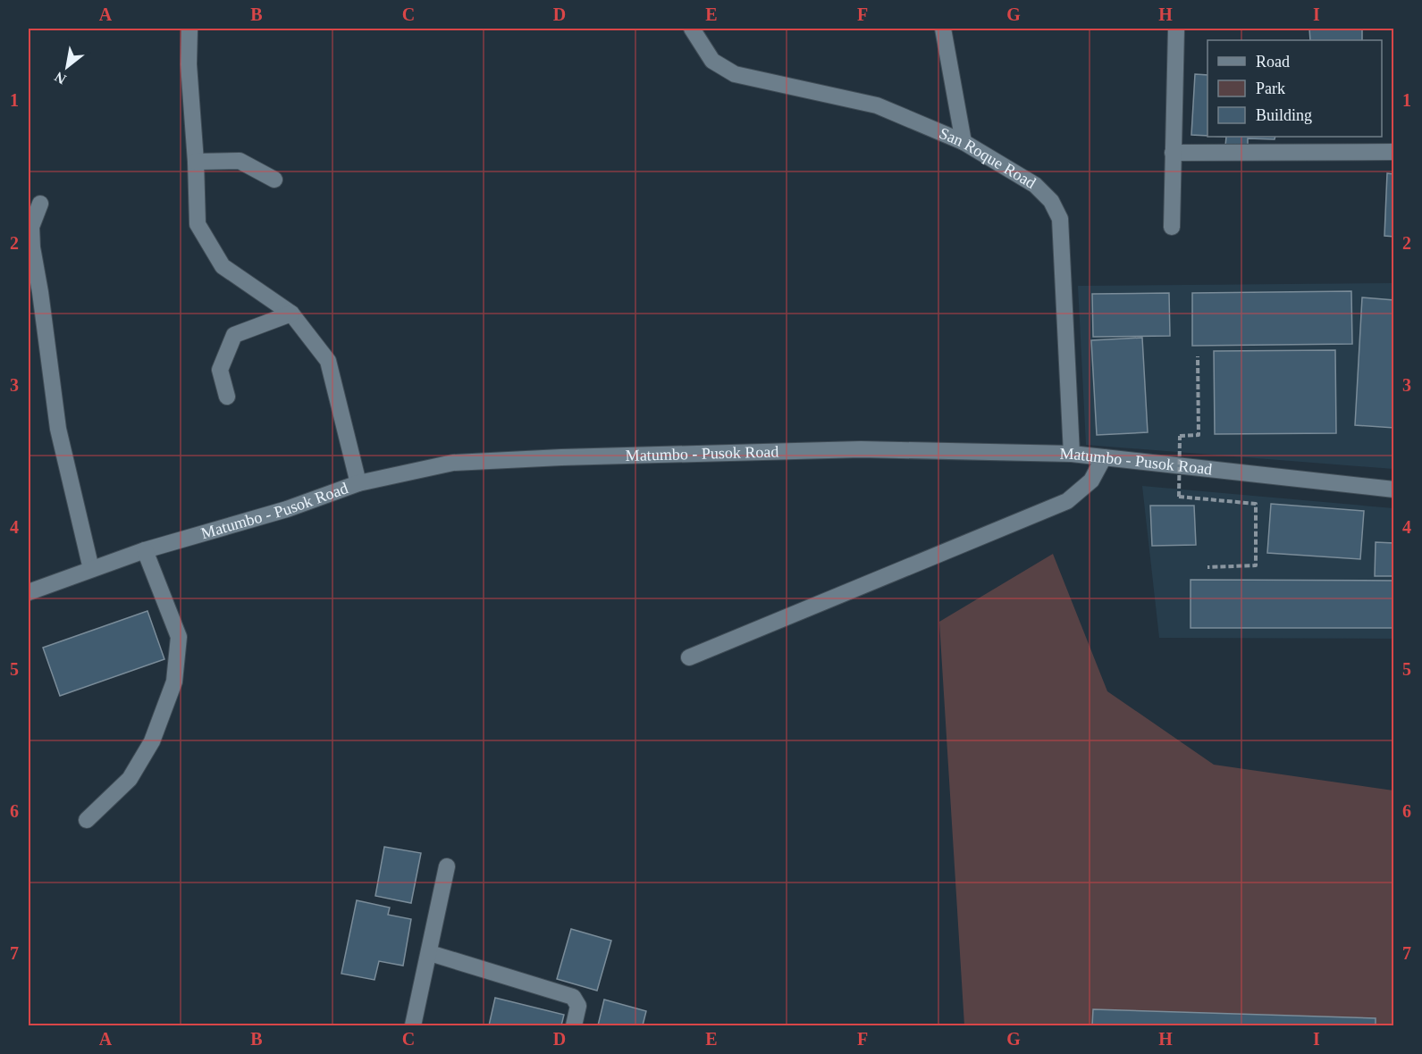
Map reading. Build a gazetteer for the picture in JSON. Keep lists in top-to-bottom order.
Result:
{
  "streets": {
    "street": ["San Roque Road", "Matumbo - Pusok Road"]
  },
  "crossings": [
    ["San Roque Road", "Matumbo - Pusok Road"]
  ],
  "legend": ["Road", "Park", "Building"],
  "north": "bottom left",
  "grid": {
    "columns": [
      "A",
      "B",
      "C",
      "D",
      "E",
      "F",
      "G",
      "H",
      "I"
    ],
    "rows": [
      "1",
      "2",
      "3",
      "4",
      "5",
      "6",
      "7"
    ]
  }
}
